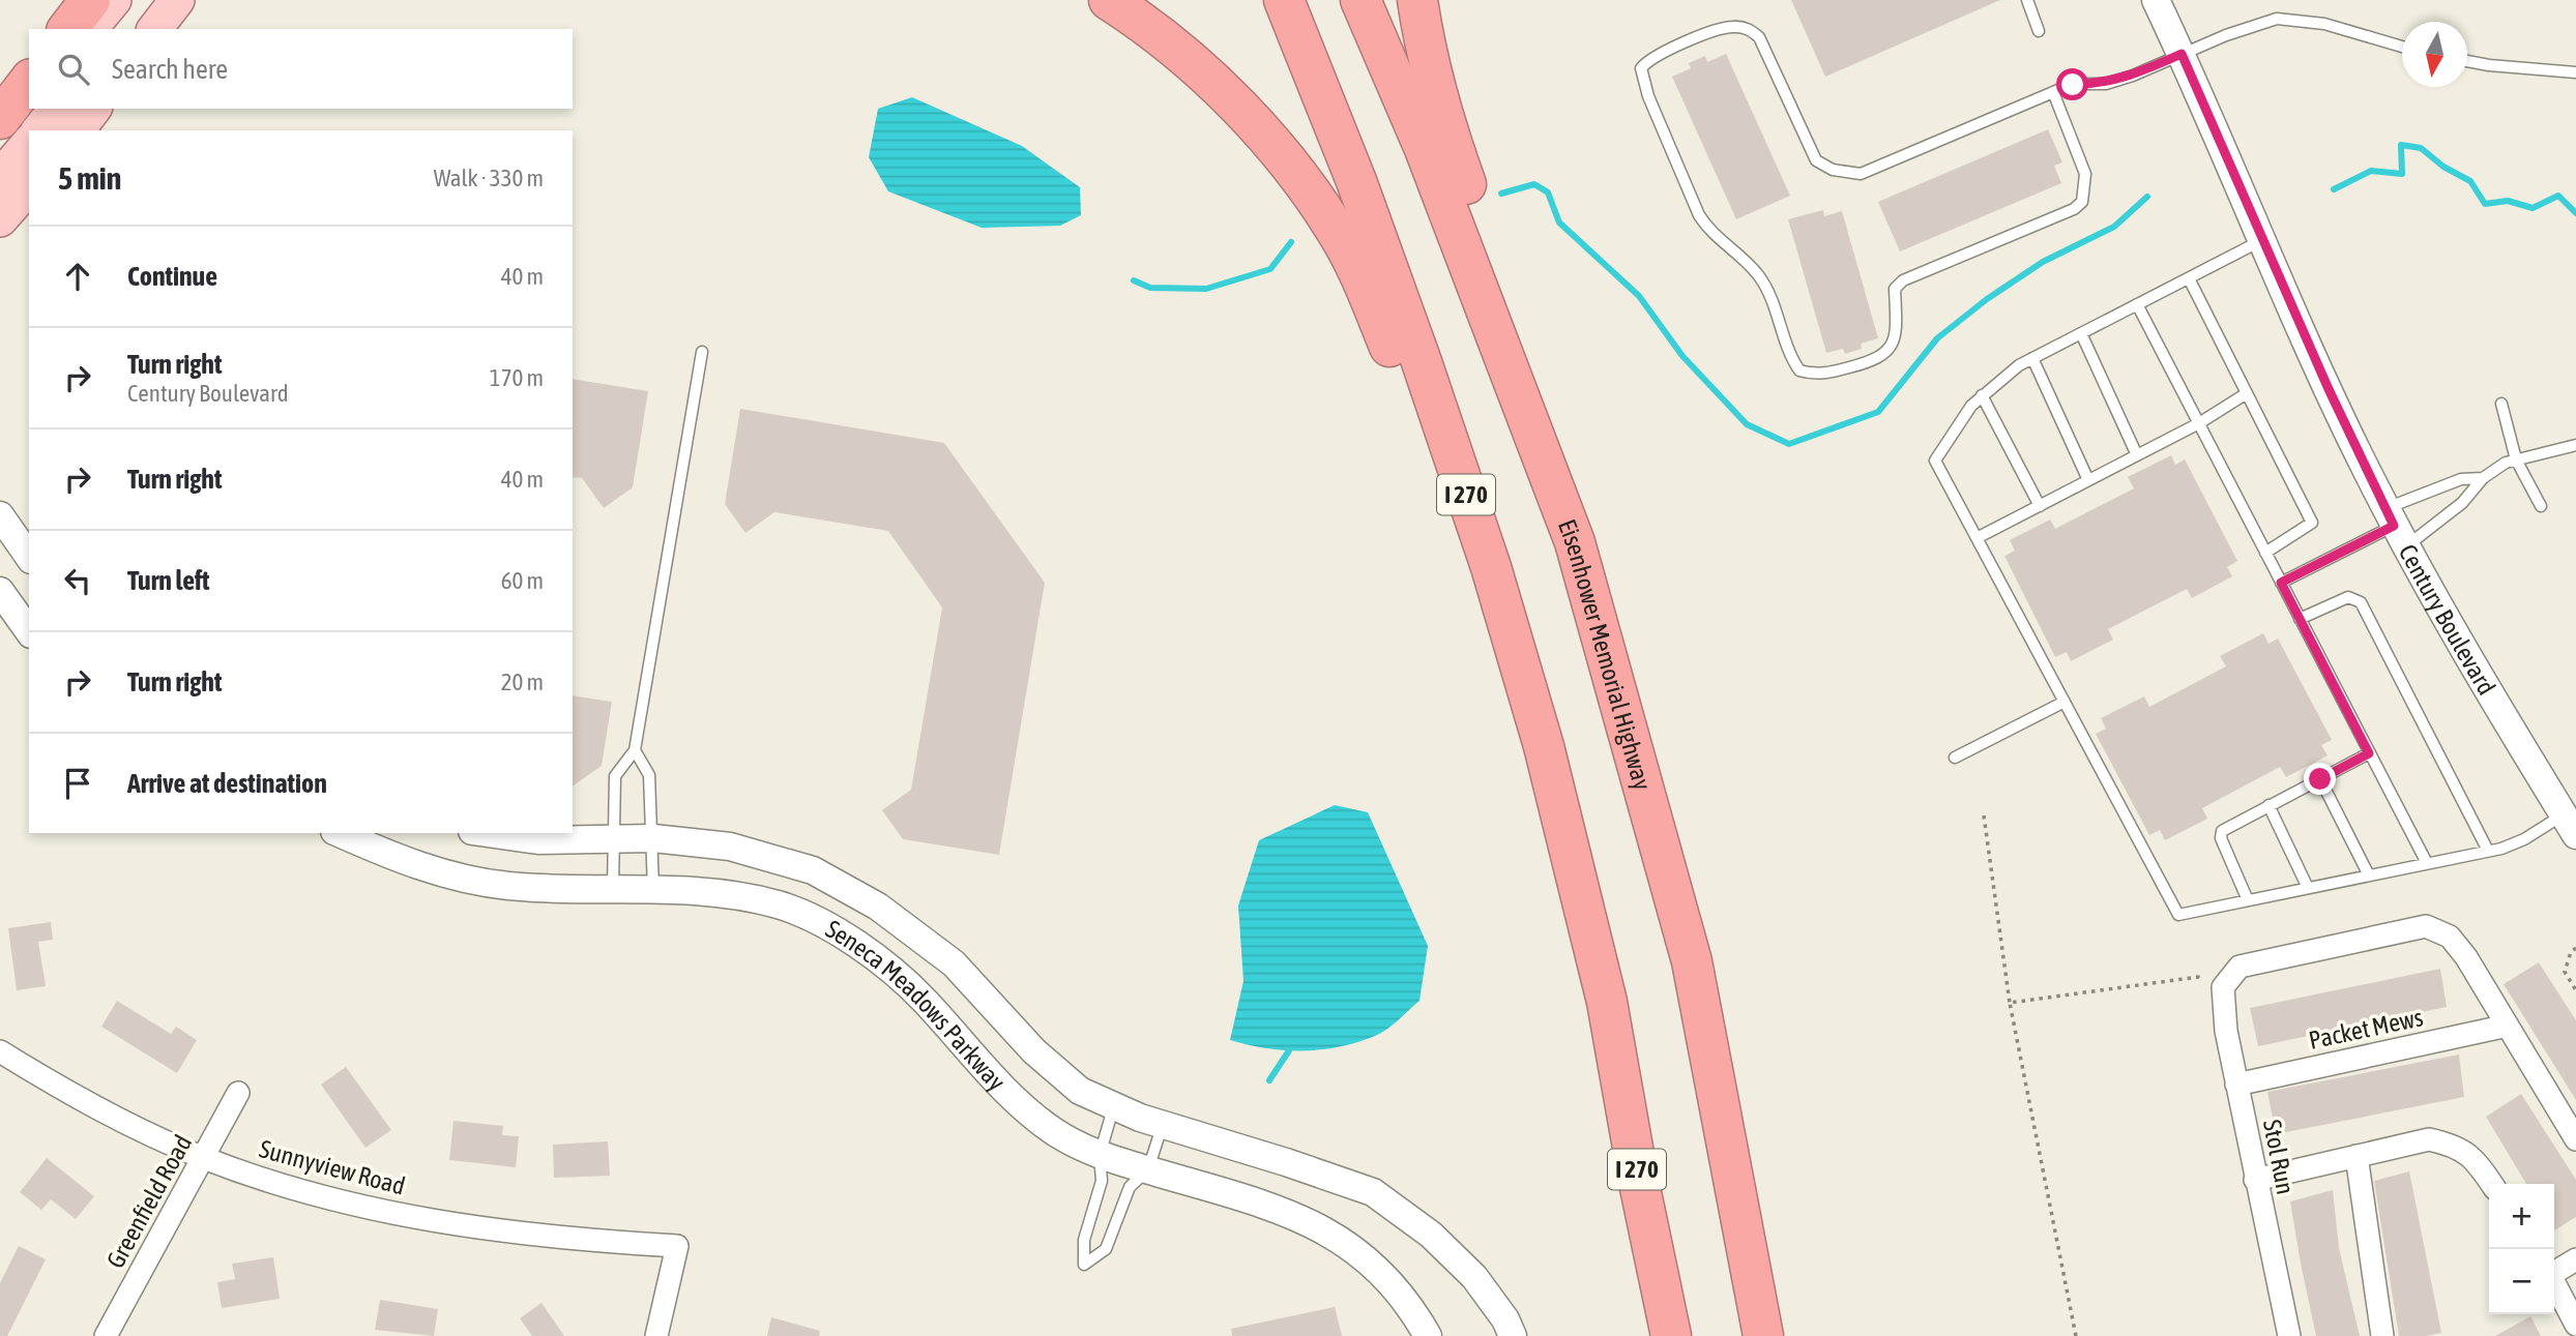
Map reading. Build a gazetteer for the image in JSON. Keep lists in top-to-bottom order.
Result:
{
  "streets": {
    "highway": ["I 270", "Eisenhower Memorial Highway"],
    "street": [
      "Century Boulevard",
      "Seneca Meadows Parkway",
      "Packet Mews",
      "Stol Run",
      "Sunnyview Road",
      "Greenfield Road"
    ]
  },
  "crossings": [
    ["Packet Mews", "Stol Run"],
    ["Sunnyview Road", "Greenfield Road"]
  ],
  "north": "bottom",
  "page": {
    "search": "Search here",
    "heading": ["5 min", "Walk · 330 m"],
    "list": [
      ["Continue", "40 m"],
      ["Turn right", "Century Boulevard", "170 m"],
      ["Turn right", "40 m"],
      ["Turn left", "60 m"],
      ["Turn right", "20 m"],
      "Arrive at destination"
    ],
    "map_buttons": ["+", "−"]
  }
}
